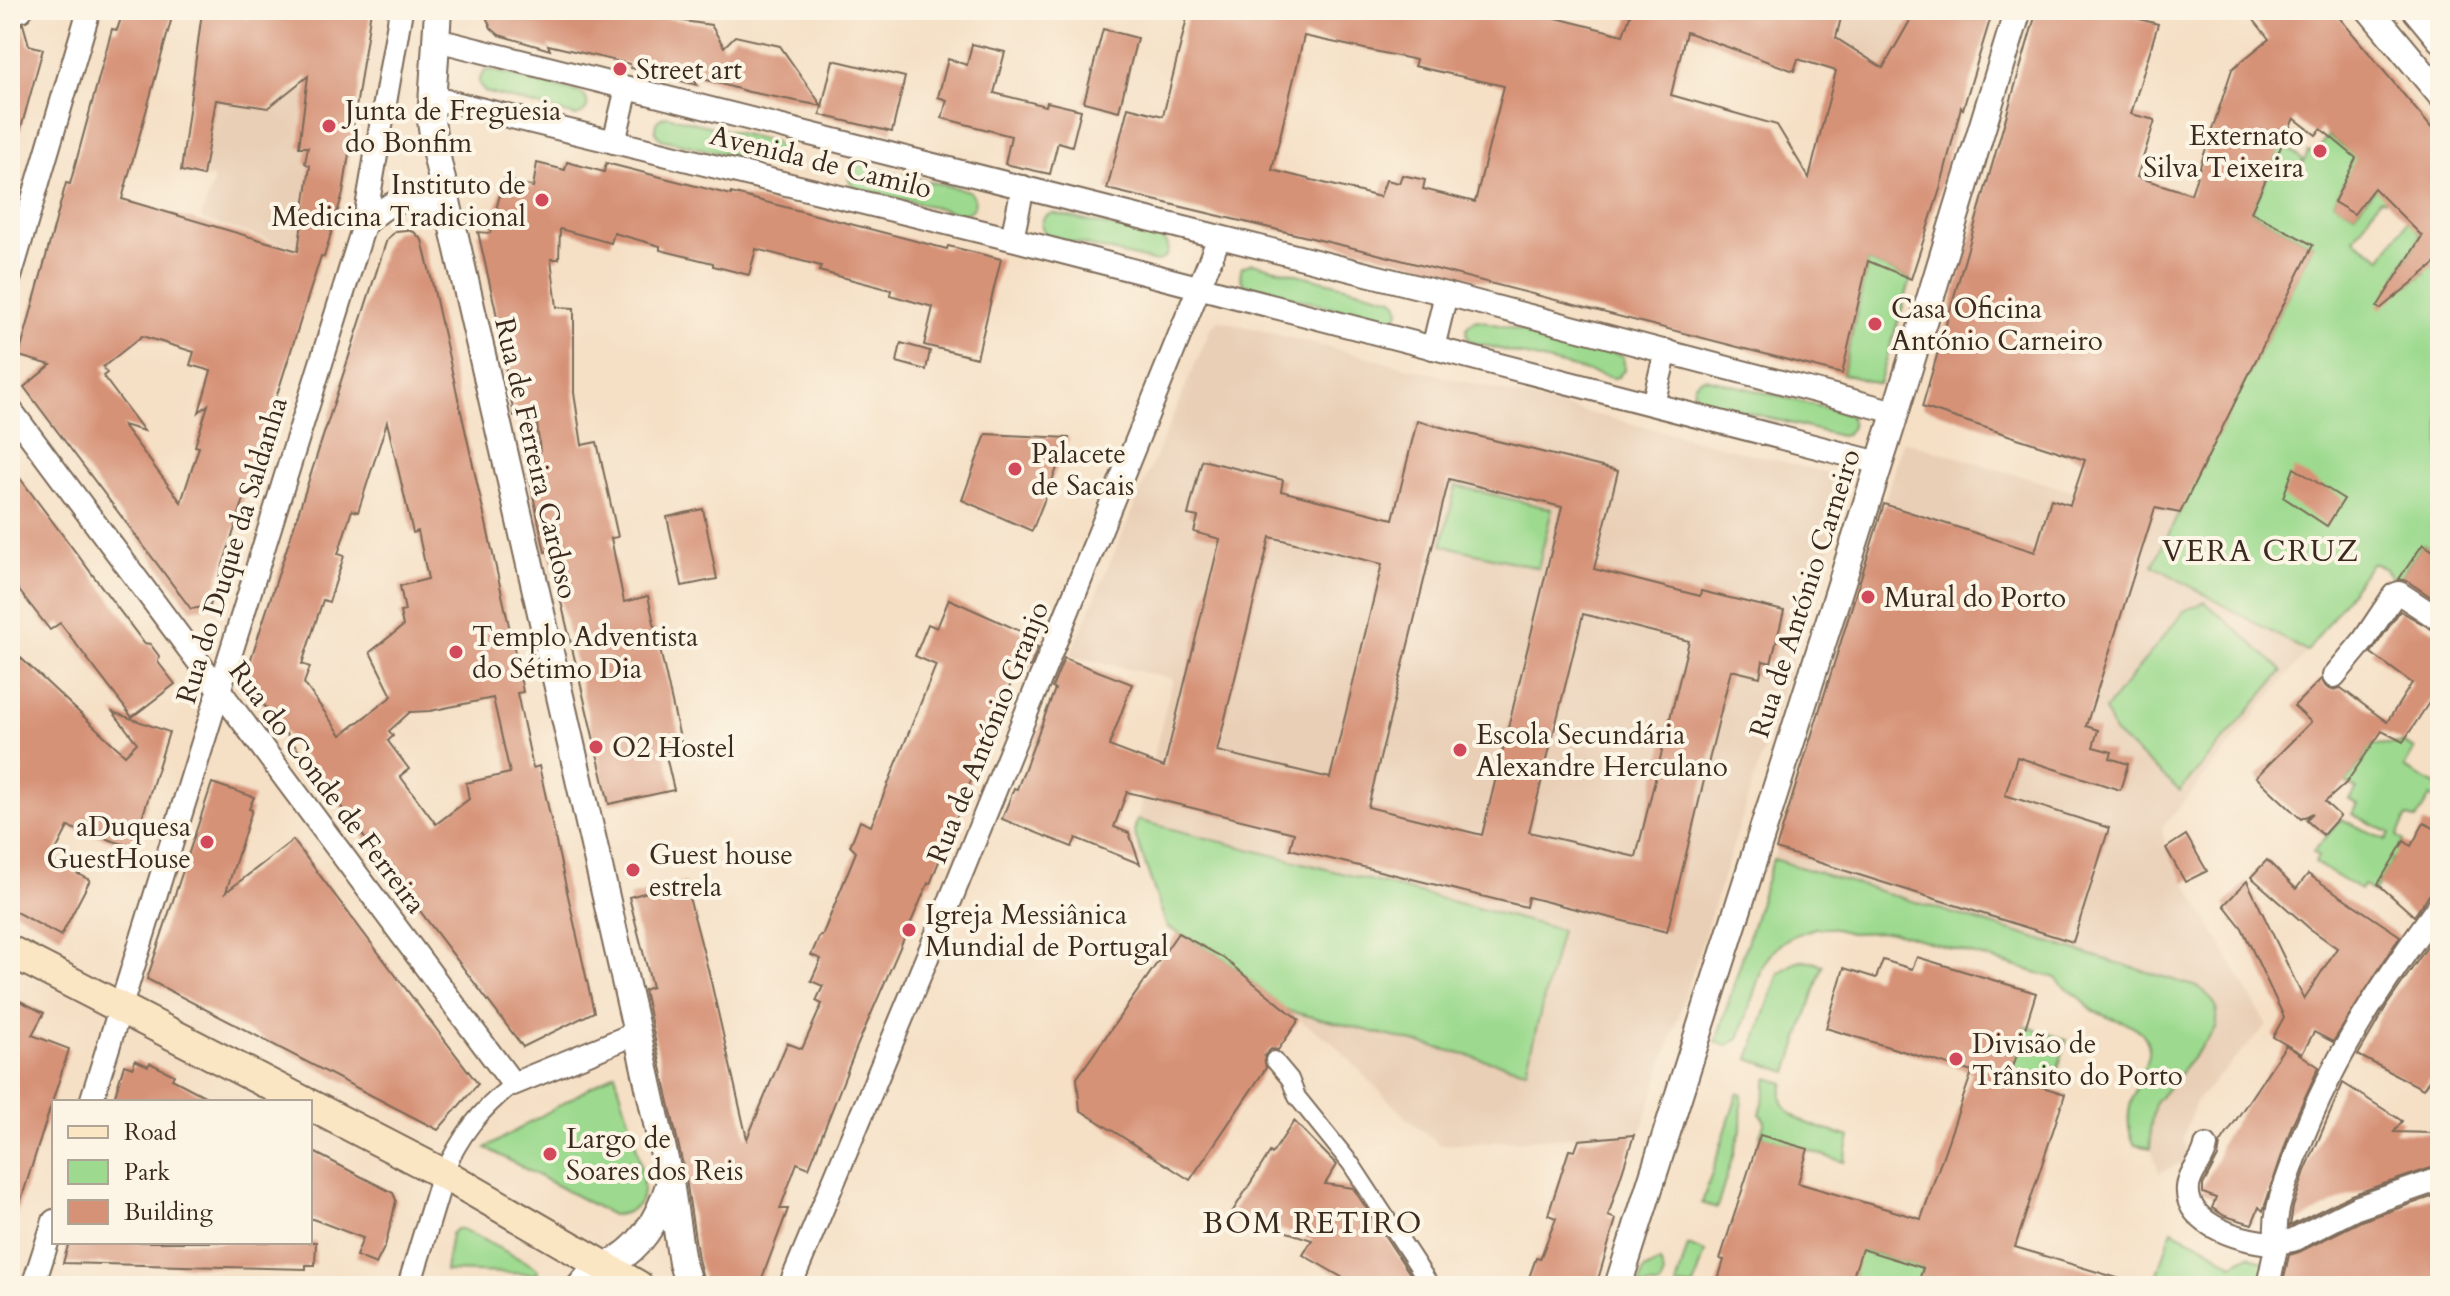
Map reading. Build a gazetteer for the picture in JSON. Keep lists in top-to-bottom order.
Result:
{
  "streets": {
    "street": [
      "Avenida de Camilo",
      "Rua de Ferreira Cardoso",
      "Rua do Duque da Saldanha",
      "Rua de António Carneiro",
      "Rua de António Granjo",
      "Rua do Conde de Ferreira"
    ]
  },
  "crossings": [
    ["Avenida de Camilo", "Rua de Ferreira Cardoso"],
    ["Avenida de Camilo", "Rua de António Carneiro"],
    ["Avenida de Camilo", "Rua de António Granjo"],
    ["Rua do Duque da Saldanha", "Rua do Conde de Ferreira"]
  ],
  "districts": ["VERA CRUZ", "BOM RETIRO"],
  "places": [
    "Street art",
    "Junta de Freguesia do Bonfim",
    "Externato Silva Teixeira",
    "Instituto de Medicina Tradicional",
    "Casa Oficina António Carneiro",
    "Palacete de Sacais",
    "Mural do Porto",
    "Templo Adventista do Sétimo Dia",
    "O2 Hostel",
    "Escola Secundária Alexandre Herculano",
    "aDuquesa GuestHouse",
    "Guest house estrela",
    "Igreja Messiânica Mundial de Portugal",
    "Divisão de Trânsito do Porto",
    "Largo de Soares dos Reis"
  ],
  "legend": ["Road", "Park", "Building"]
}
